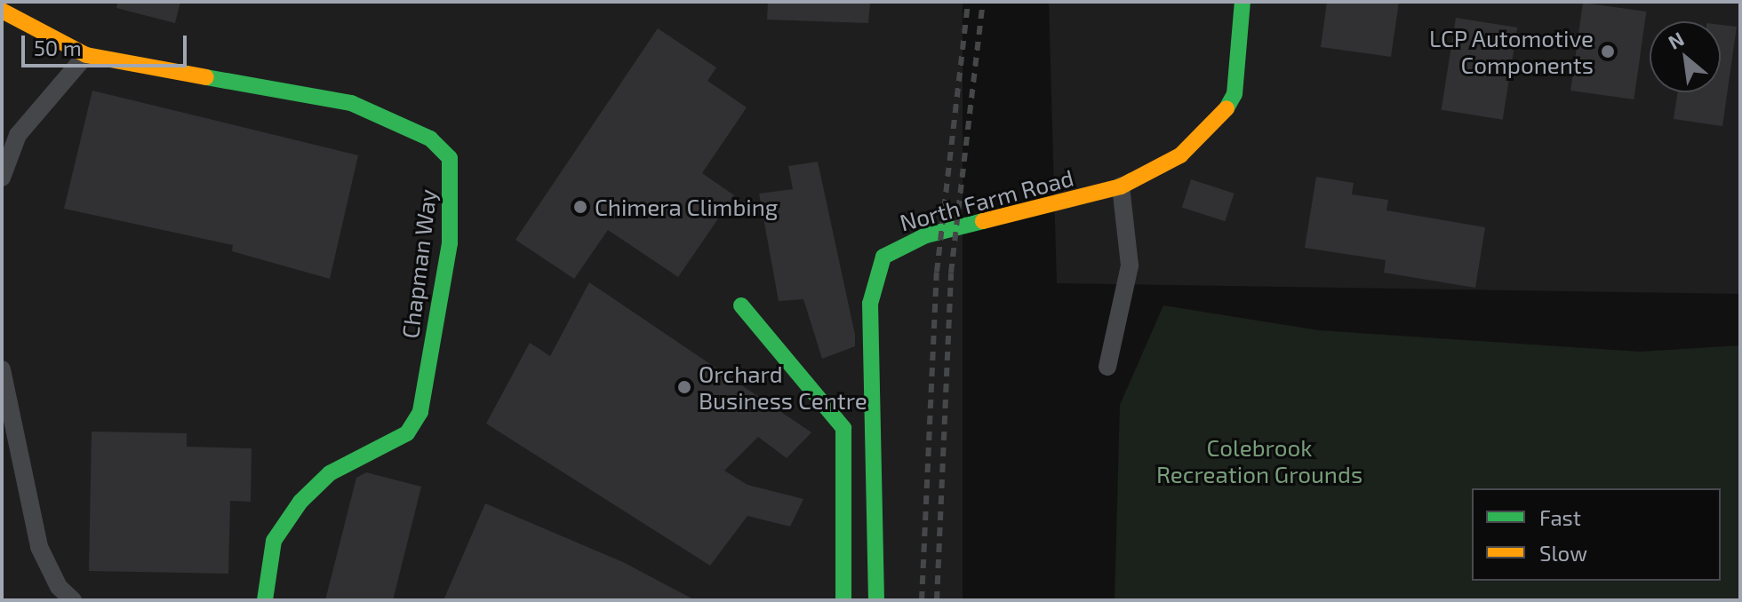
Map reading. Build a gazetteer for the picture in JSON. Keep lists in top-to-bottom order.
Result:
{
  "streets": {
    "street": ["North Farm Road", "Chapman Way"]
  },
  "parks": ["Colebrook Recreation Grounds"],
  "places": ["LCP Automotive Components", "Chimera Climbing", "Orchard Business Centre"],
  "legend": ["Fast", "Slow"],
  "scale_bar": "50 m",
  "north": "top left"
}
